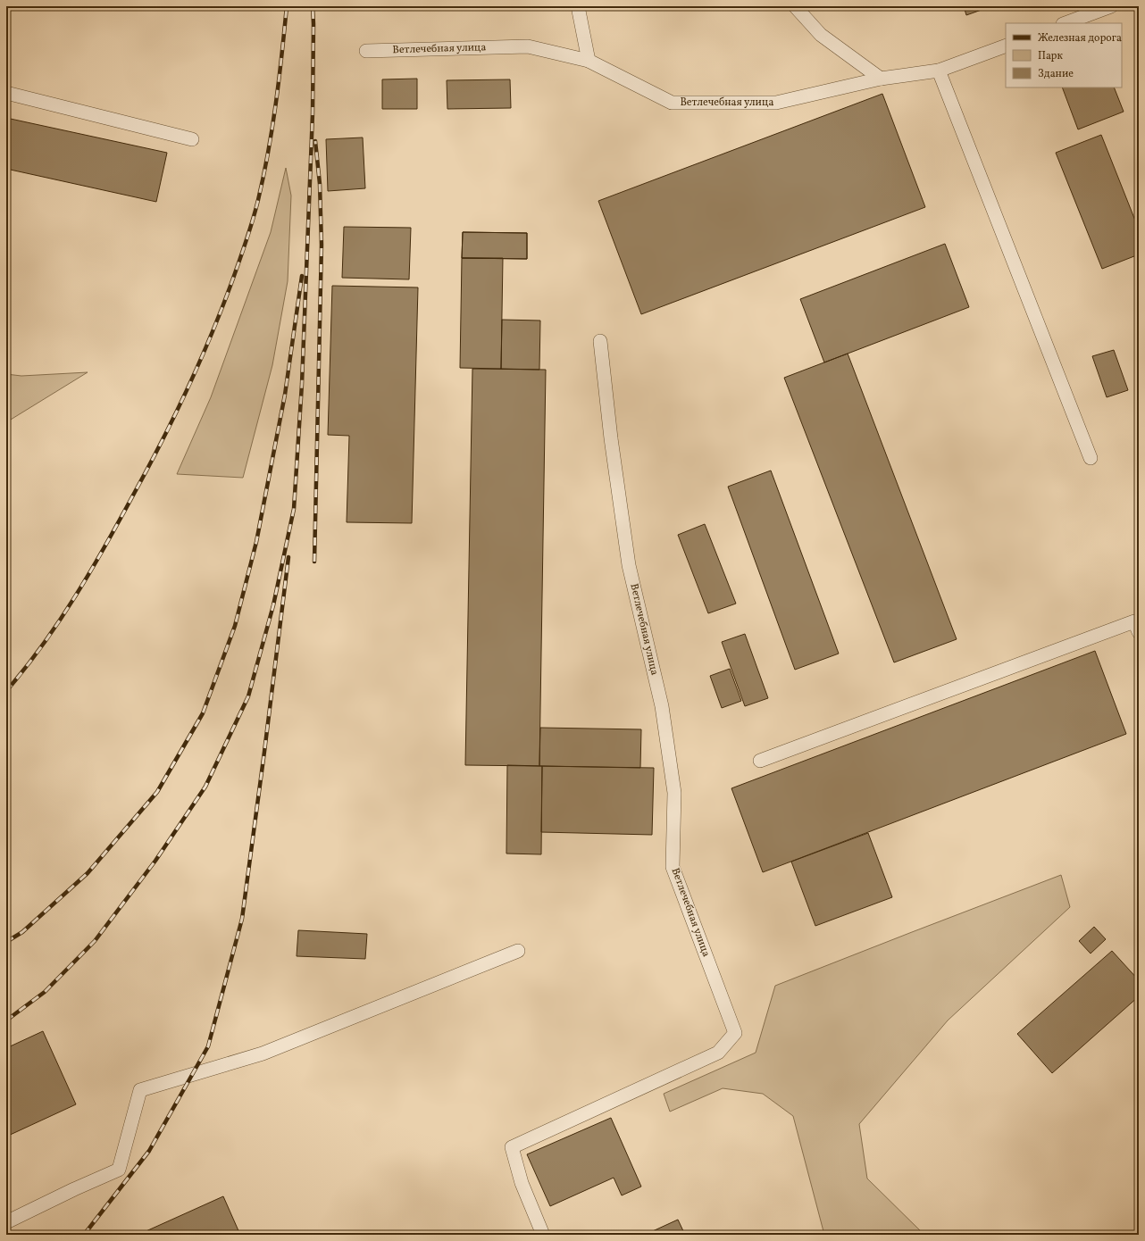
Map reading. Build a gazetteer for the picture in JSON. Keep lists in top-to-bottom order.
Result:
{
  "streets": {
    "lane": ["Ветлечебная улица"]
  },
  "legend": ["Железная дорога", "Парк", "Здание"]
}
